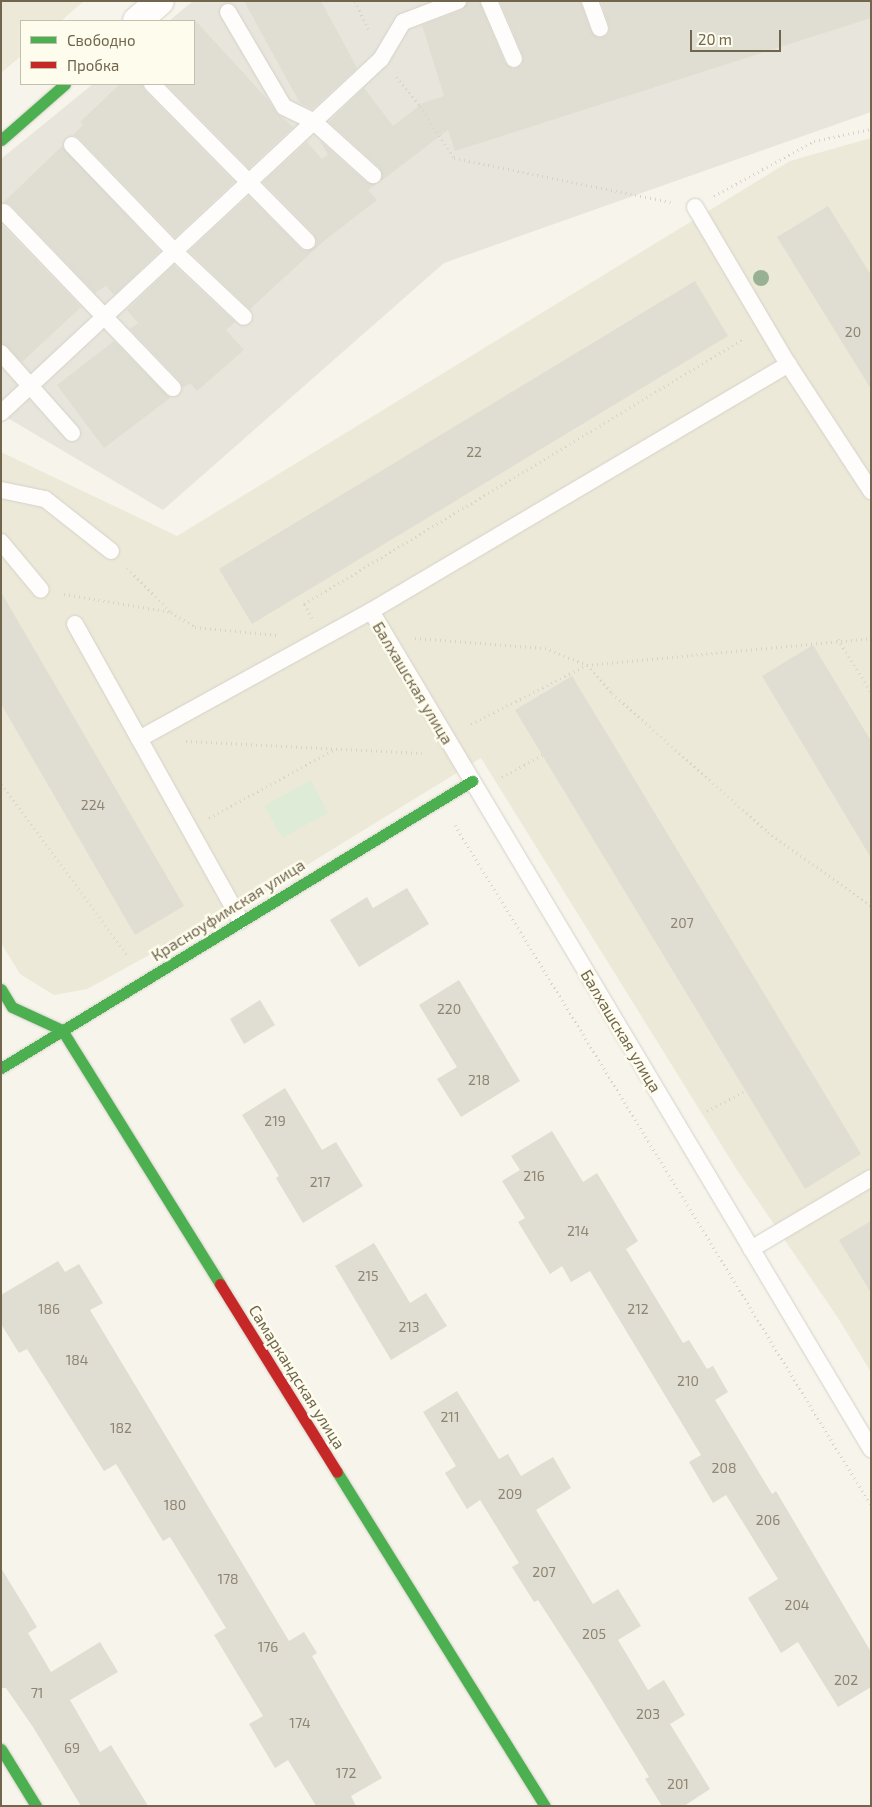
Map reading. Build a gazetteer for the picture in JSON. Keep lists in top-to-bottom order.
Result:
{
  "streets": {
    "street": ["Красноуфимская улица", "Самаркандская улица"],
    "lane": ["Балхашская улица"]
  },
  "crossings": [
    ["Балхашская улица", "Красноуфимская улица"],
    ["Красноуфимская улица", "Самаркандская улица"]
  ],
  "house_numbers": [
    "20",
    "22",
    "224",
    "207",
    "220",
    "218",
    "219",
    "216",
    "217",
    "214",
    "215",
    "186",
    "212",
    "213",
    "184",
    "210",
    "211",
    "182",
    "208",
    "209",
    "180",
    "206",
    "207",
    "178",
    "204",
    "205",
    "176",
    "202",
    "71",
    "203",
    "174",
    "69",
    "172",
    "201"
  ],
  "legend": ["Свободно", "Пробка"],
  "scale_bar": "20 m"
}
